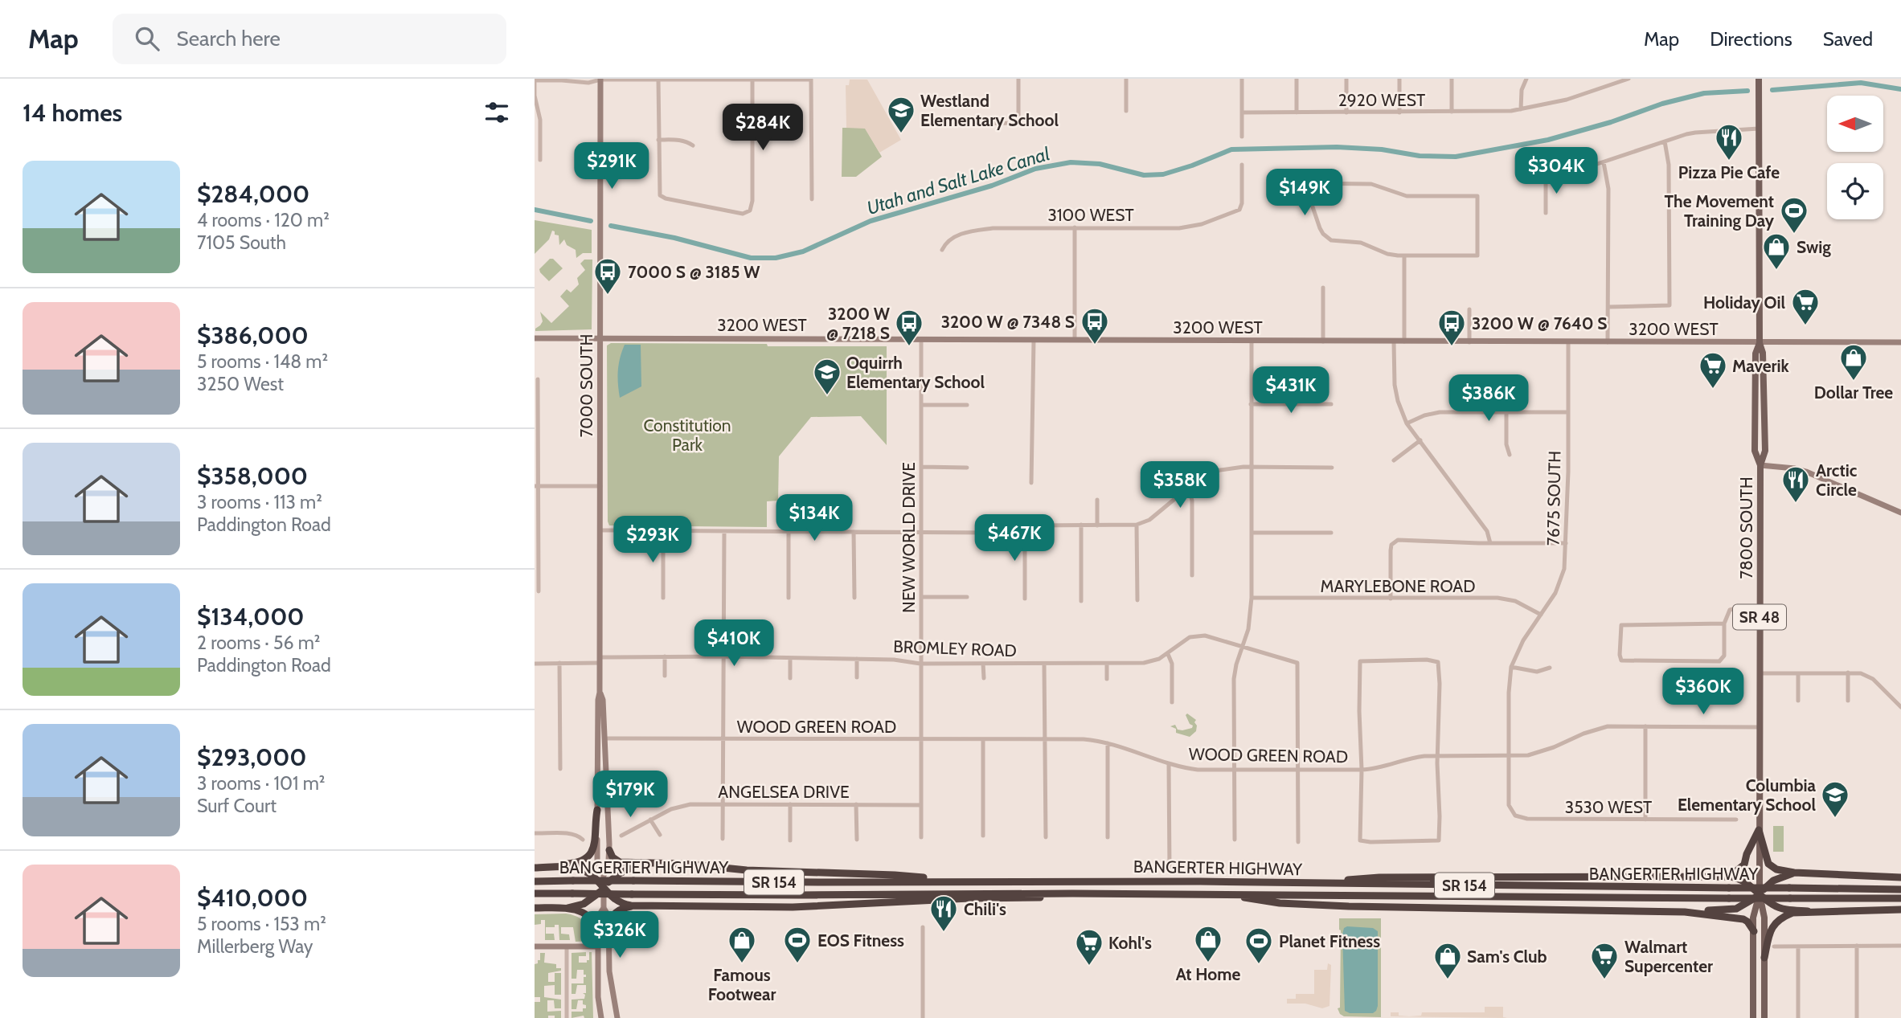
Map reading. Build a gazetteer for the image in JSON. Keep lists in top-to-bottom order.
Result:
{
  "streets": {
    "highway": ["BANGERTER HIGHWAY", "SR 154"],
    "main road": ["7800 SOUTH", "SR 48"],
    "street": [
      "2920 WEST",
      "3100 WEST",
      "3200 WEST",
      "7000 SOUTH",
      "7675 SOUTH",
      "NEW WORLD DRIVE",
      "MARYLEBONE ROAD",
      "BROMLEY ROAD",
      "WOOD GREEN ROAD",
      "ANGELSEA DRIVE",
      "3530 WEST"
    ]
  },
  "crossings": [
    ["3200 WEST", "7000 SOUTH"],
    ["3200 WEST", "7675 SOUTH"],
    ["3200 WEST", "7800 SOUTH"],
    ["3200 WEST", "NEW WORLD DRIVE"],
    ["7000 SOUTH", "BROMLEY ROAD"],
    ["7000 SOUTH", "WOOD GREEN ROAD"],
    ["7675 SOUTH", "MARYLEBONE ROAD"],
    ["7800 SOUTH", "WOOD GREEN ROAD"],
    ["NEW WORLD DRIVE", "BROMLEY ROAD"],
    ["NEW WORLD DRIVE", "WOOD GREEN ROAD"],
    ["NEW WORLD DRIVE", "ANGELSEA DRIVE"],
    ["BROMLEY ROAD", "WOOD GREEN ROAD"],
    ["WOOD GREEN ROAD", "3530 WEST"]
  ],
  "water": ["Utah and Salt Lake Canal"],
  "parks": ["Constitution Park"],
  "places": {
    "school or university": ["Westland Elementary School", "Oquirrh Elementary School", "Columbia Elementary School"],
    "restaurant": ["Pizza Pie Cafe", "Arctic Circle", "Chili's"],
    "sports": ["The Movement Training Day", "EOS Fitness", "Planet Fitness"],
    "shop": [
      "Swig",
      "Dollar Tree",
      "At Home",
      "Famous Footwear",
      "Sam's Club"
    ],
    "bus stop": [
      "7000 S @ 3185 W",
      "3200 W @ 7348 S",
      "3200 W @ 7218 S",
      "3200 W @ 7640 S"
    ],
    "supermarket": [
      "Holiday Oil",
      "Maverik",
      "Kohl's",
      "Walmart Supercenter"
    ]
  },
  "north": "left",
  "page": {
    "header": "Map",
    "search": "Search here",
    "nav": ["Map", "Directions", "Saved"],
    "heading": "14 homes",
    "price": [
      "$284K",
      "$291K",
      "$304K",
      "$149K",
      "$431K",
      "$386K",
      "$358K",
      "$134K",
      "$467K",
      "$293K",
      "$410K",
      "$360K",
      "$179K",
      "$326K"
    ],
    "list": [
      {
        "name": "$284,000",
        "note": "4 rooms · 120 m² · 7105 South"
      },
      {
        "name": "$386,000",
        "note": "5 rooms · 148 m² · 3250 West"
      },
      {
        "name": "$358,000",
        "note": "3 rooms · 113 m² · Paddington Road"
      },
      {
        "name": "$134,000",
        "note": "2 rooms · 56 m² · Paddington Road"
      },
      {
        "name": "$293,000",
        "note": "3 rooms · 101 m² · Surf Court"
      },
      {
        "name": "$410,000",
        "note": "5 rooms · 153 m² · Millerberg Way"
      }
    ]
  }
}
